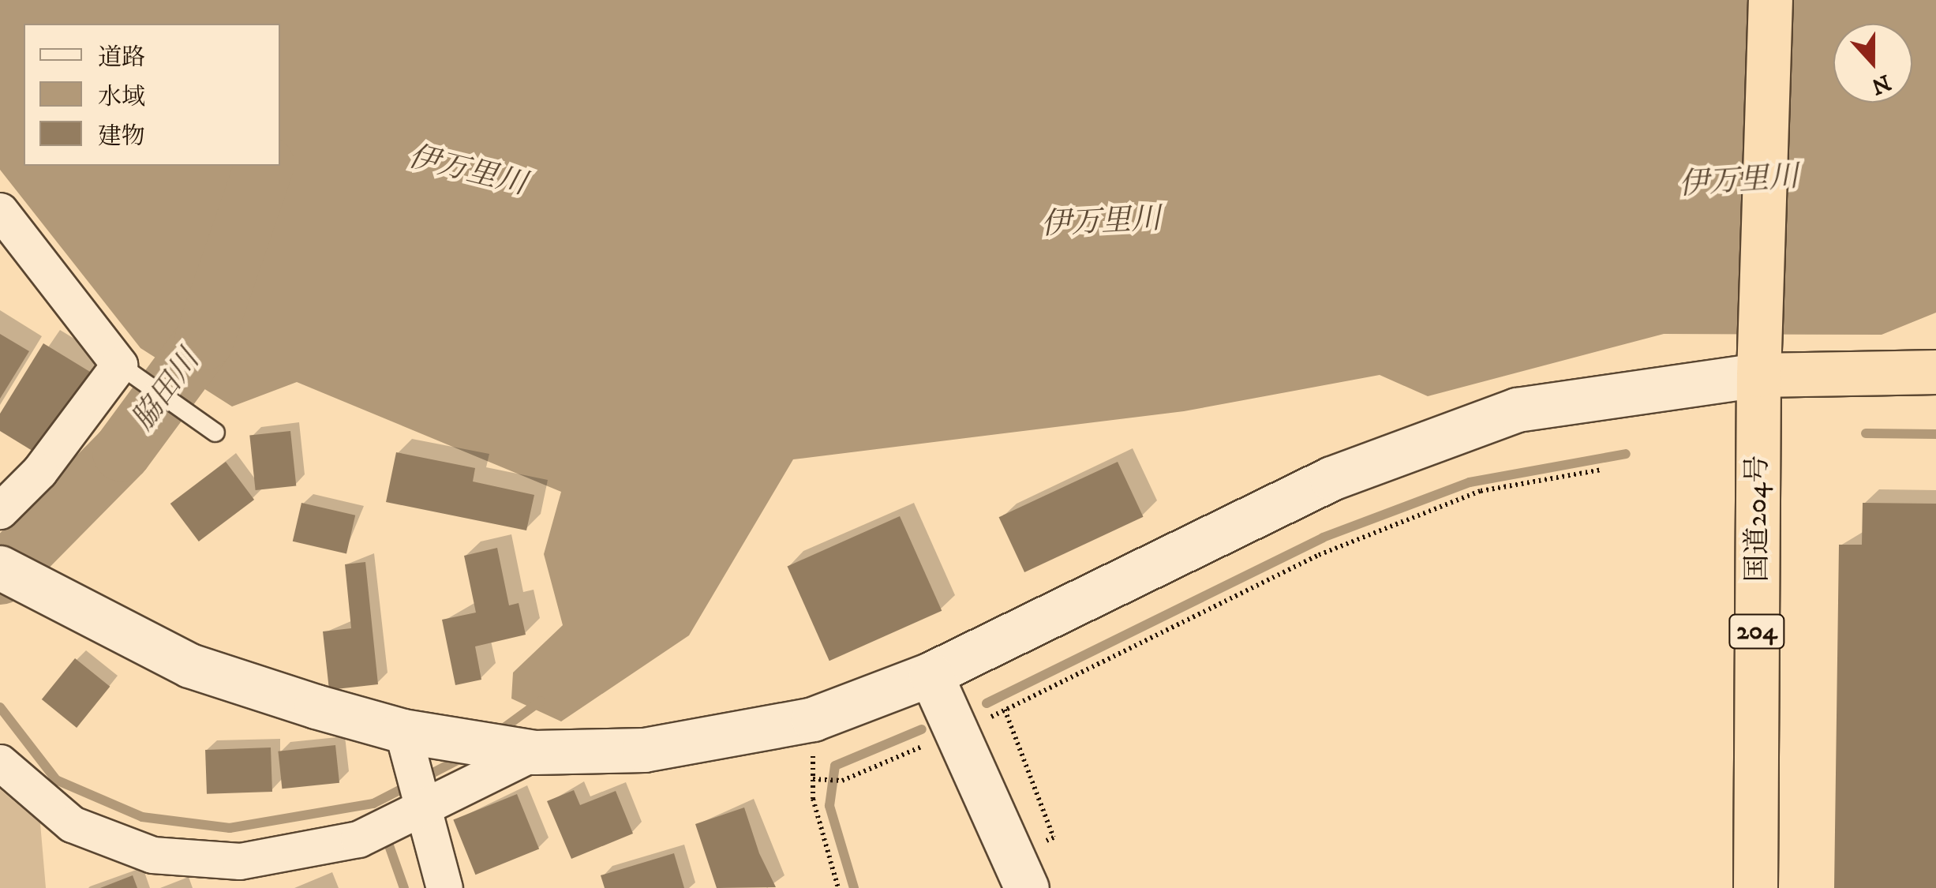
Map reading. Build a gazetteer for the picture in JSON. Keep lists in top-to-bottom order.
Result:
{
  "streets": {
    "highway": ["国道204号", "204"]
  },
  "crossings": [
    ["国道204号", "204"]
  ],
  "water": ["伊万里川", "脇田川"],
  "legend": ["道路", "水域", "建物"],
  "north": "bottom"
}
